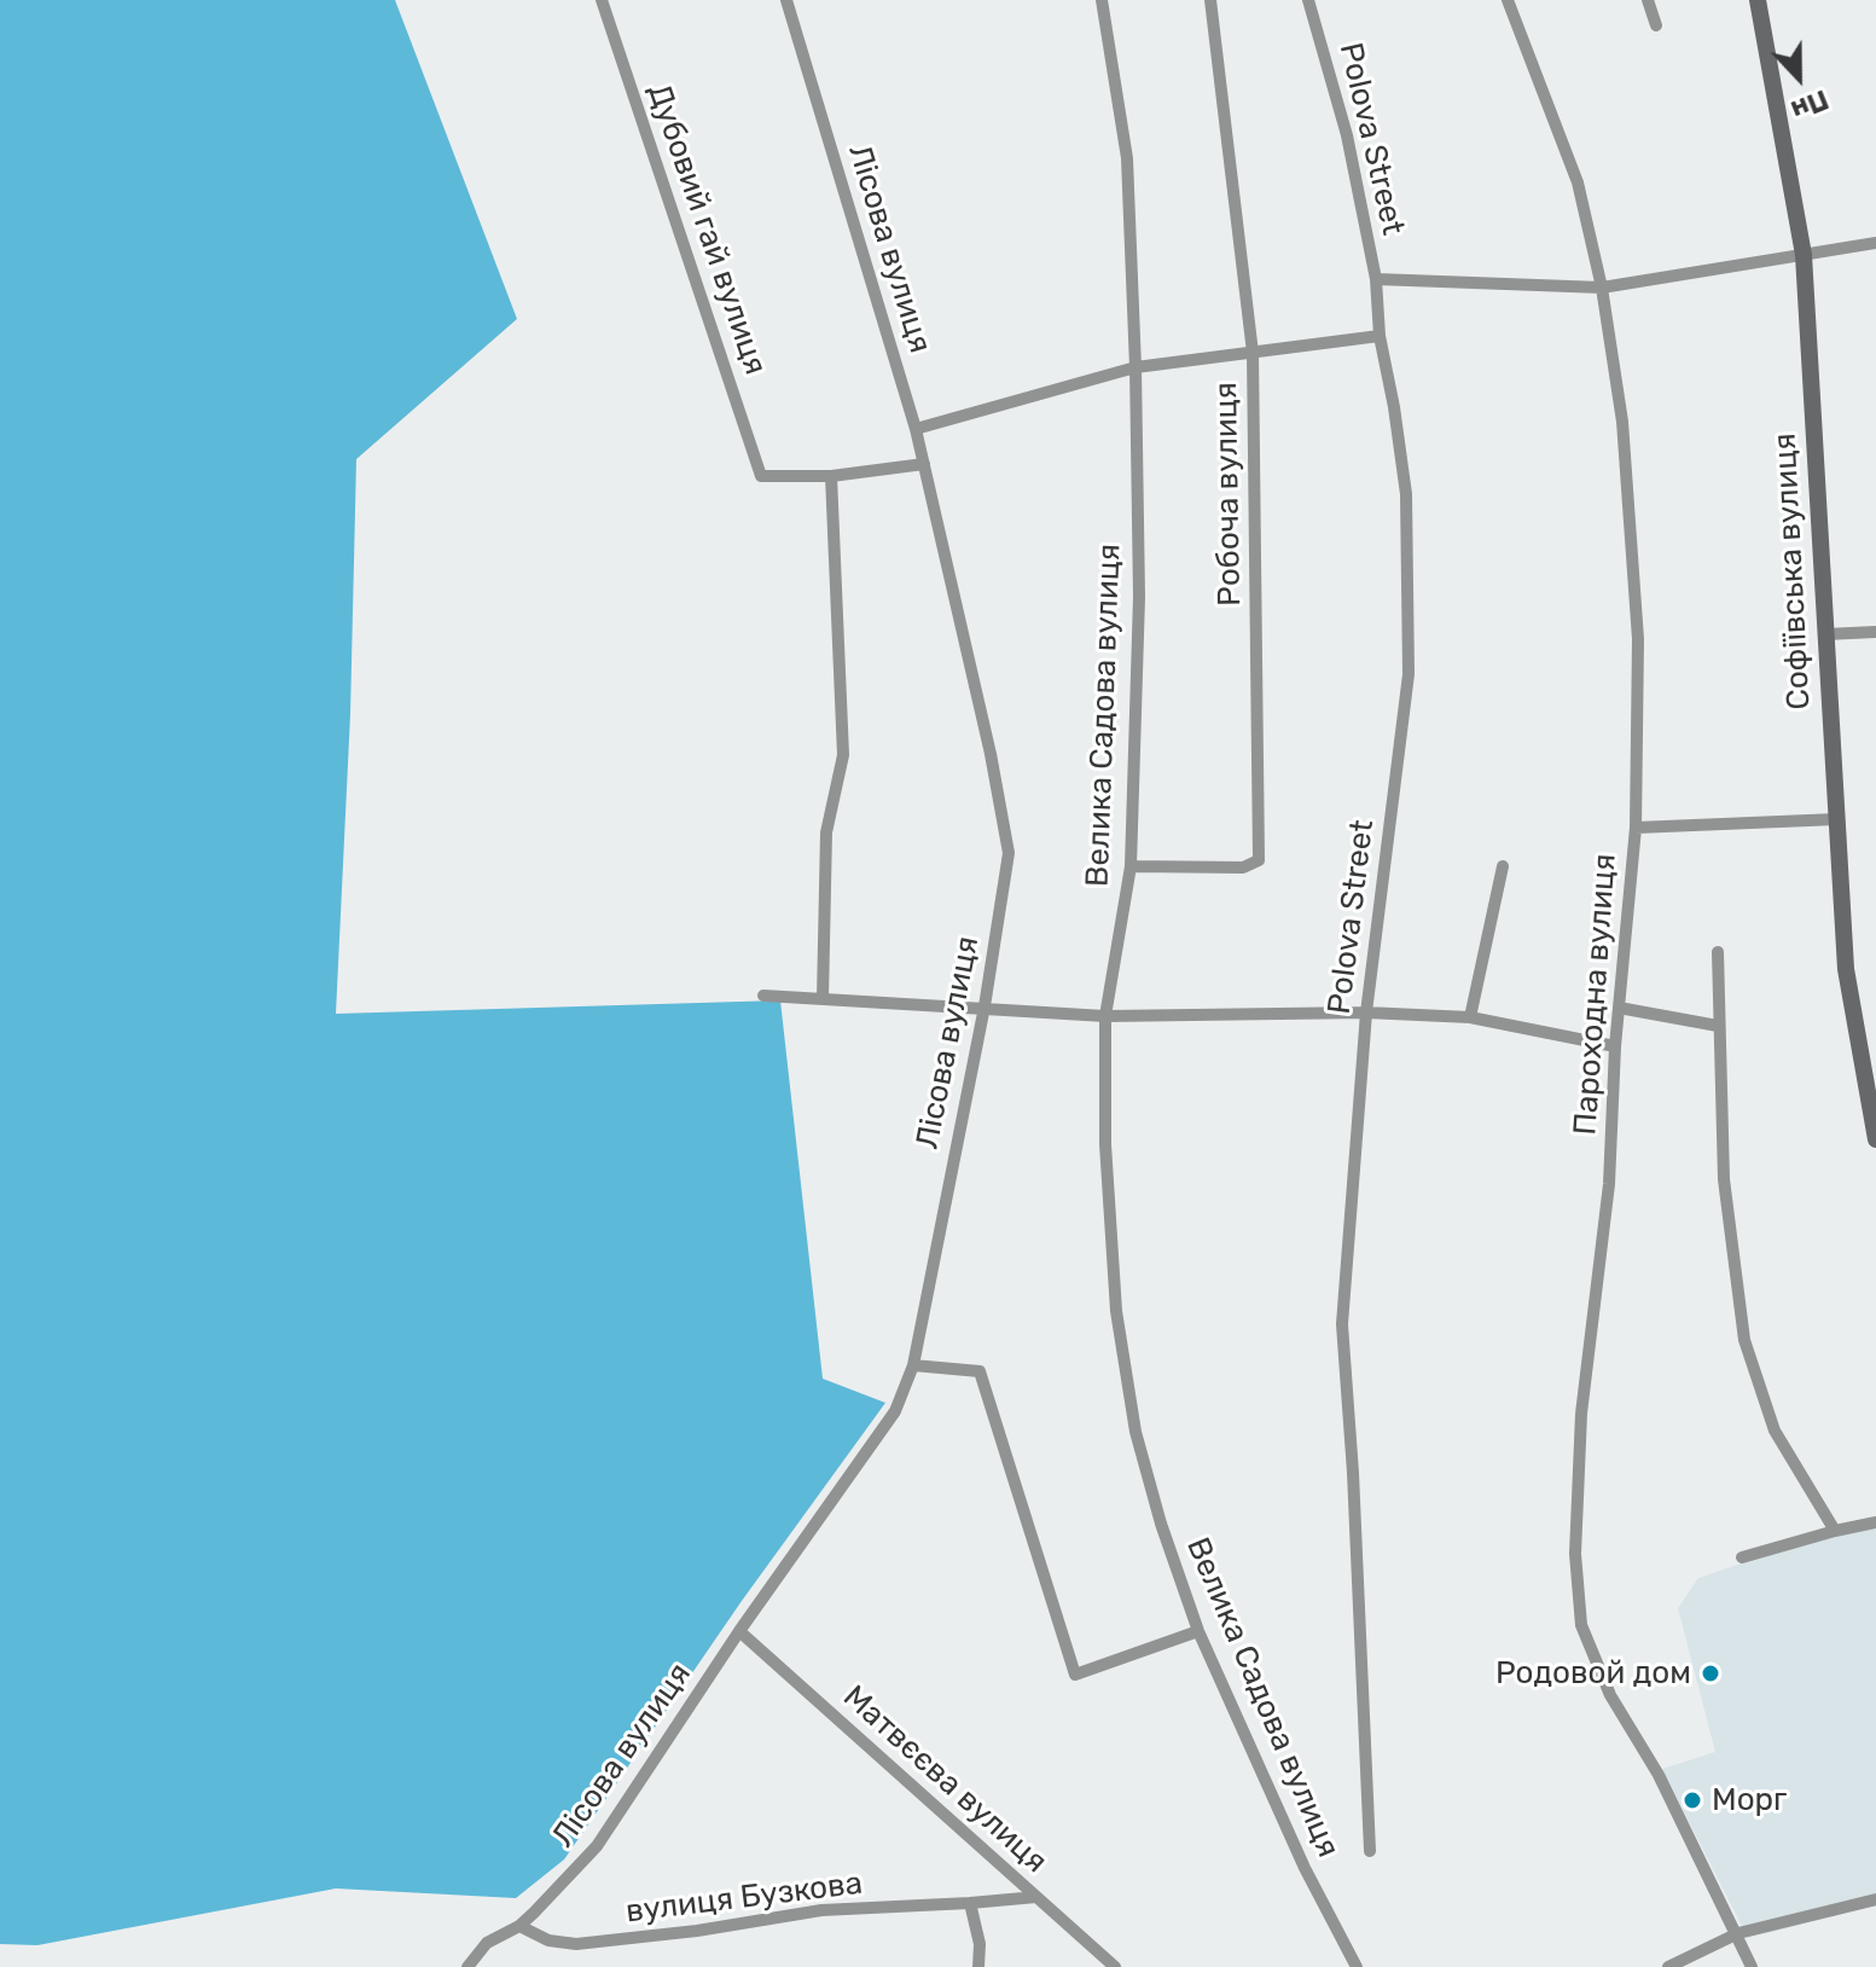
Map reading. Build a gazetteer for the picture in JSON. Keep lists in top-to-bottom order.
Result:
{
  "streets": {
    "street": [
      "Polova Street",
      "Дубовий гай вулиця",
      "Лісова вулиця",
      "Робоча вулиця",
      "Софіївська вулиця",
      "Велика Садова вулиця",
      "Пароходна вулиця",
      "Матвєєва вулиця",
      "вулиця Бузкова"
    ]
  },
  "crossings": [
    ["Лісова вулиця", "Матвєєва вулиця"],
    ["Лісова вулиця", "вулиця Бузкова"],
    ["Робоча вулиця", "Велика Садова вулиця"],
    ["Матвєєва вулиця", "вулиця Бузкова"]
  ],
  "places": ["Родовой дом", "Морг"],
  "north": "bottom"
}
